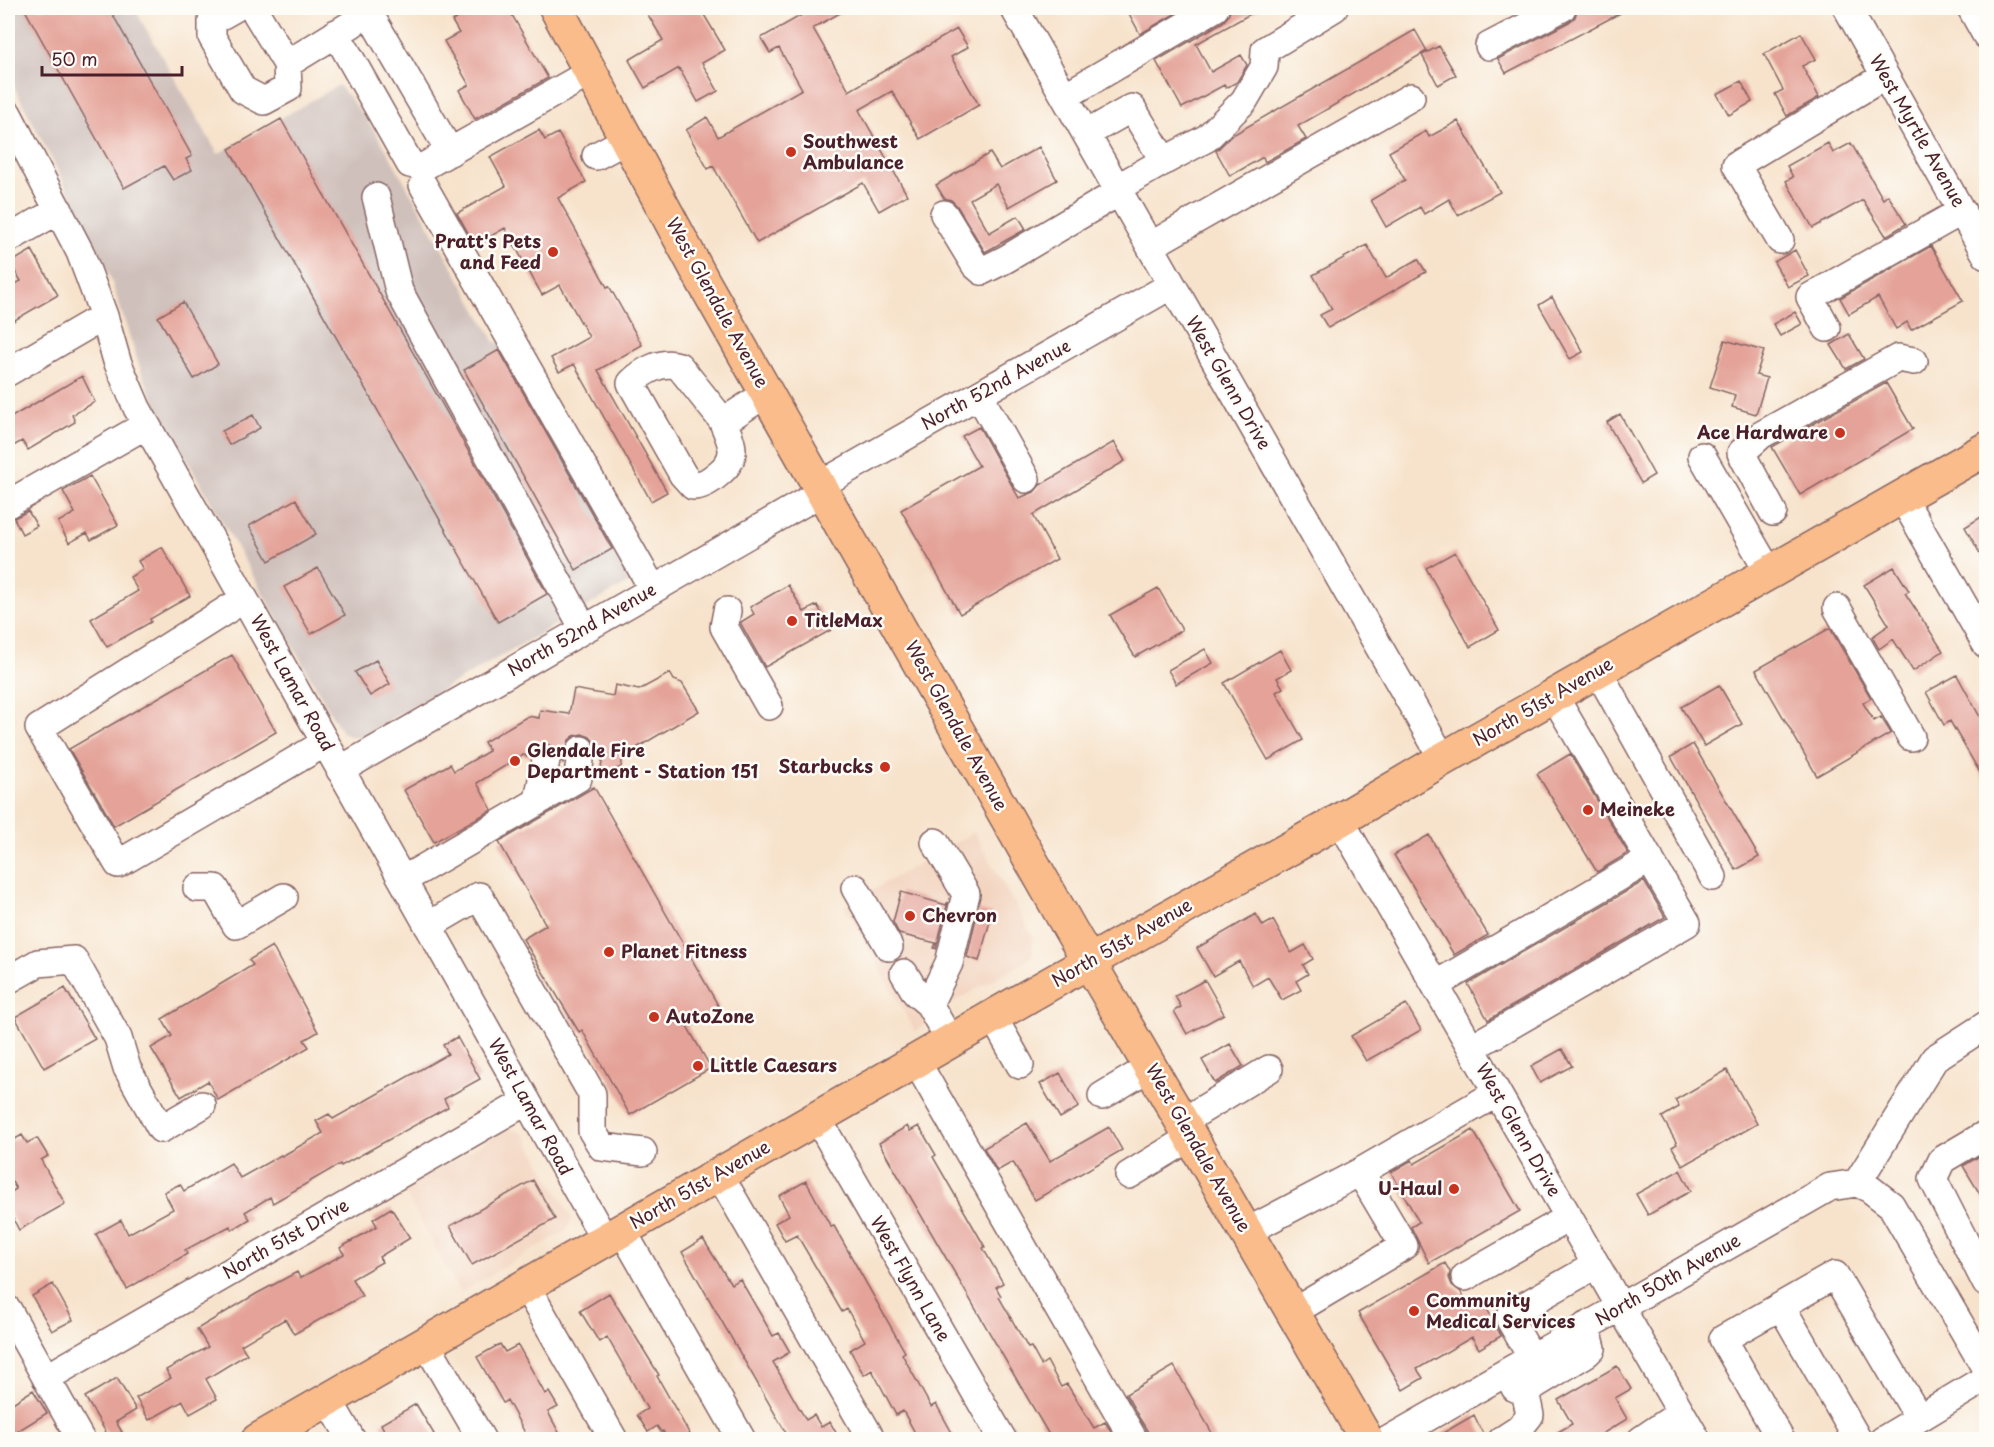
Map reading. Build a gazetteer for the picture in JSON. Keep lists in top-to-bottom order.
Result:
{
  "streets": {
    "main road": ["West Glendale Avenue", "North 51st Avenue"],
    "street": [
      "West Myrtle Avenue",
      "West Glenn Drive",
      "North 52nd Avenue",
      "West Lamar Road",
      "North 51st Drive",
      "West Flynn Lane",
      "North 50th Avenue"
    ]
  },
  "crossings": [
    ["West Glendale Avenue", "North 52nd Avenue"],
    ["West Glendale Avenue", "North 51st Avenue"],
    ["West Glenn Drive", "North 52nd Avenue"],
    ["West Glenn Drive", "North 51st Avenue"],
    ["West Glenn Drive", "North 50th Avenue"],
    ["North 52nd Avenue", "West Lamar Road"],
    ["West Lamar Road", "North 51st Avenue"],
    ["West Lamar Road", "North 51st Drive"],
    ["North 51st Avenue", "West Flynn Lane"]
  ],
  "places": [
    "Southwest Ambulance",
    "Pratt's Pets and Feed",
    "Ace Hardware",
    "TitleMax",
    "Glendale Fire Department - Station 151",
    "Starbucks",
    "Meineke",
    "Chevron",
    "Planet Fitness",
    "AutoZone",
    "Little Caesars",
    "U-Haul",
    "Community Medical Services"
  ],
  "scale_bar": "50 m"
}
